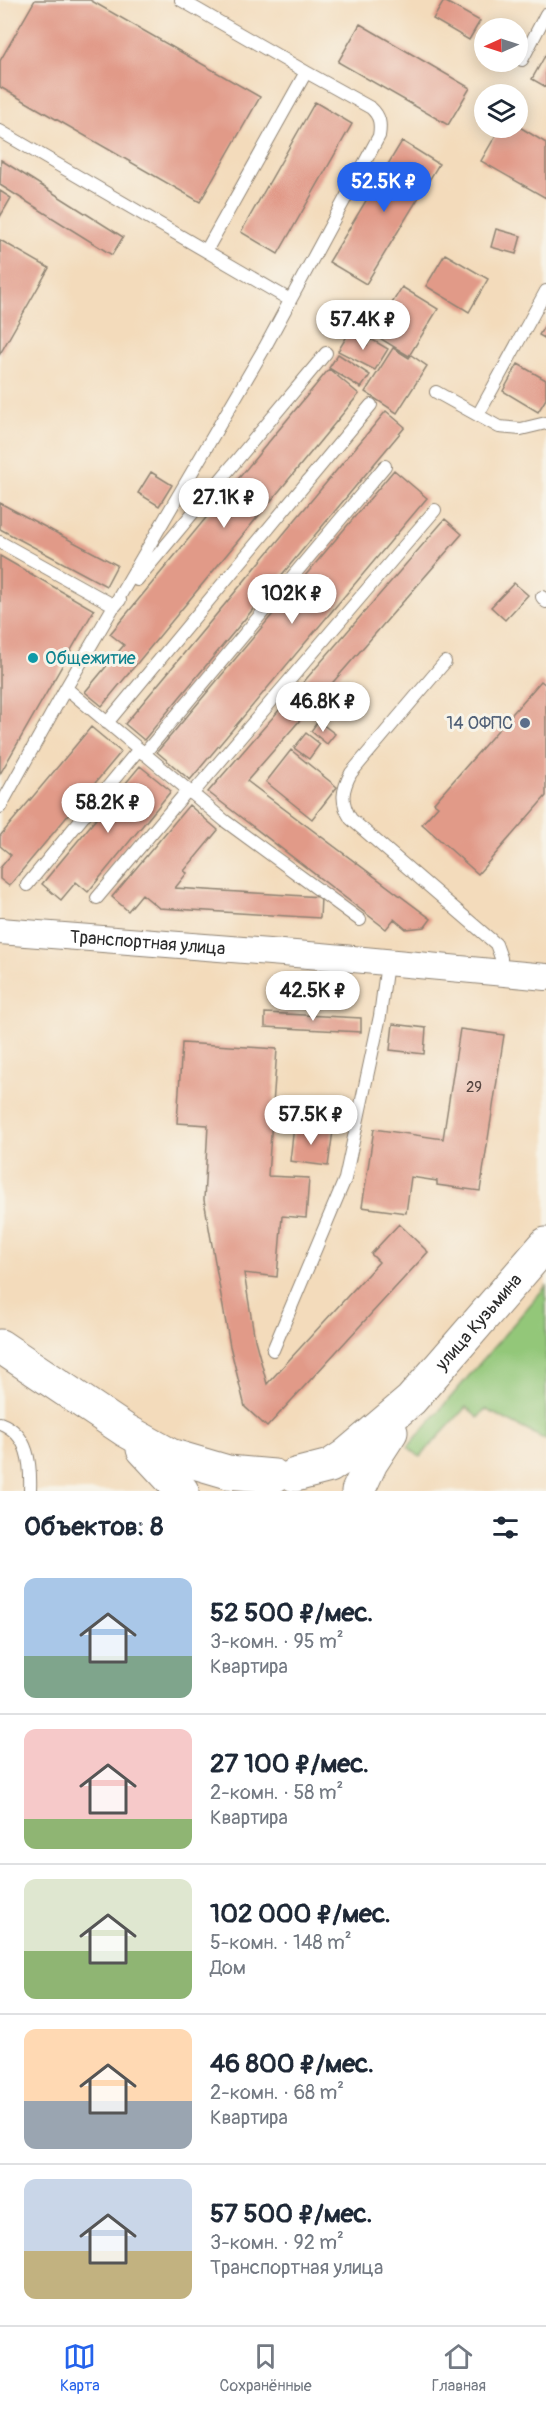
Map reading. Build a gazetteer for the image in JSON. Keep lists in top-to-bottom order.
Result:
{
  "streets": {
    "main road": ["улица Кузьмина"],
    "street": ["Транспортная улица"]
  },
  "places": ["Общежитие", "14 ОФПС"],
  "house_numbers": ["29"],
  "north": "left",
  "page": {
    "price": [
      "52.5K ₽",
      "57.4K ₽",
      "27.1K ₽",
      "102K ₽",
      "46.8K ₽",
      "58.2K ₽",
      "42.5K ₽",
      "57.5K ₽"
    ],
    "heading": "Объектов: 8",
    "list": [
      {
        "name": "52 500 ₽/мес.",
        "note": "3-комн. · 95 m² · Квартира"
      },
      {
        "name": "27 100 ₽/мес.",
        "note": "2-комн. · 58 m² · Квартира"
      },
      {
        "name": "102 000 ₽/мес.",
        "note": "5-комн. · 148 m² · Дом"
      },
      {
        "name": "46 800 ₽/мес.",
        "note": "2-комн. · 68 m² · Квартира"
      },
      {
        "name": "57 500 ₽/мес.",
        "note": "3-комн. · 92 m² · Транспортная улица"
      }
    ],
    "tabs": ["Карта", "Сохранённые", "Главная"]
  }
}
